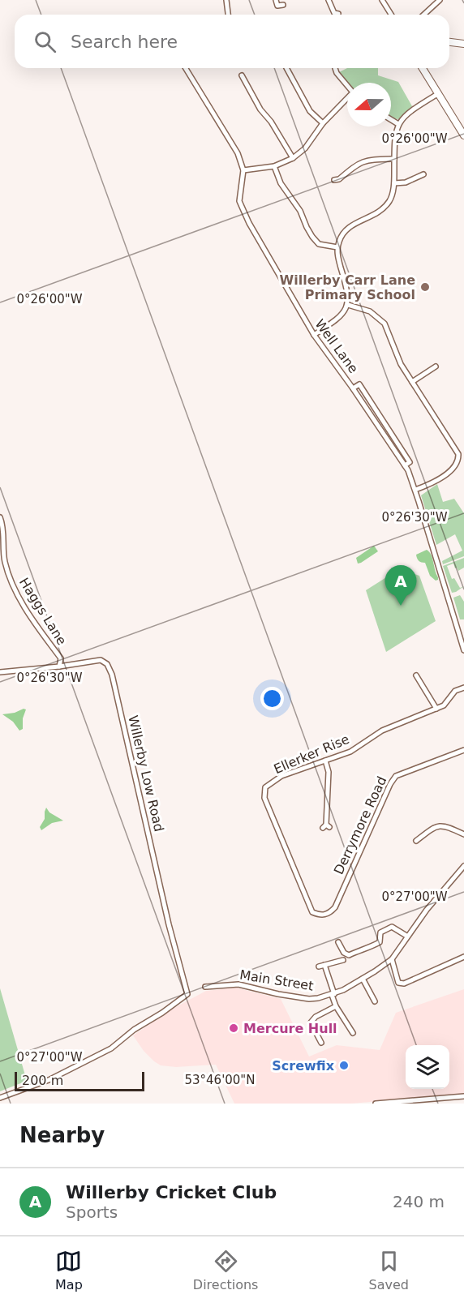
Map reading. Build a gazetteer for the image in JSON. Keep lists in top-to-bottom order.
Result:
{
  "streets": {
    "street": [
      "Well Lane",
      "Haggs Lane",
      "Ellerker Rise",
      "Willerby Low Road",
      "Derrymore Road",
      "Main Street"
    ]
  },
  "crossings": [
    ["Haggs Lane", "Willerby Low Road"],
    ["Ellerker Rise", "Derrymore Road"]
  ],
  "places": ["Willerby Carr Lane Primary School", "Mercure Hull", "Screwfix"],
  "scale_bar": "200 m",
  "north": "left",
  "page": {
    "search": "Search here",
    "pins": "A",
    "scale": "200 m",
    "heading": "Nearby",
    "list": [
      {
        "mark": "A",
        "name": "Willerby Cricket Club",
        "note": "Sports",
        "value": "240 m"
      }
    ],
    "nav": ["Map", "Directions", "Saved"]
  },
  "coordinates": [
    "0°26'00\"W",
    "0°26'30\"W",
    "0°27'00\"W",
    "53°46'00\"N"
  ]
}
